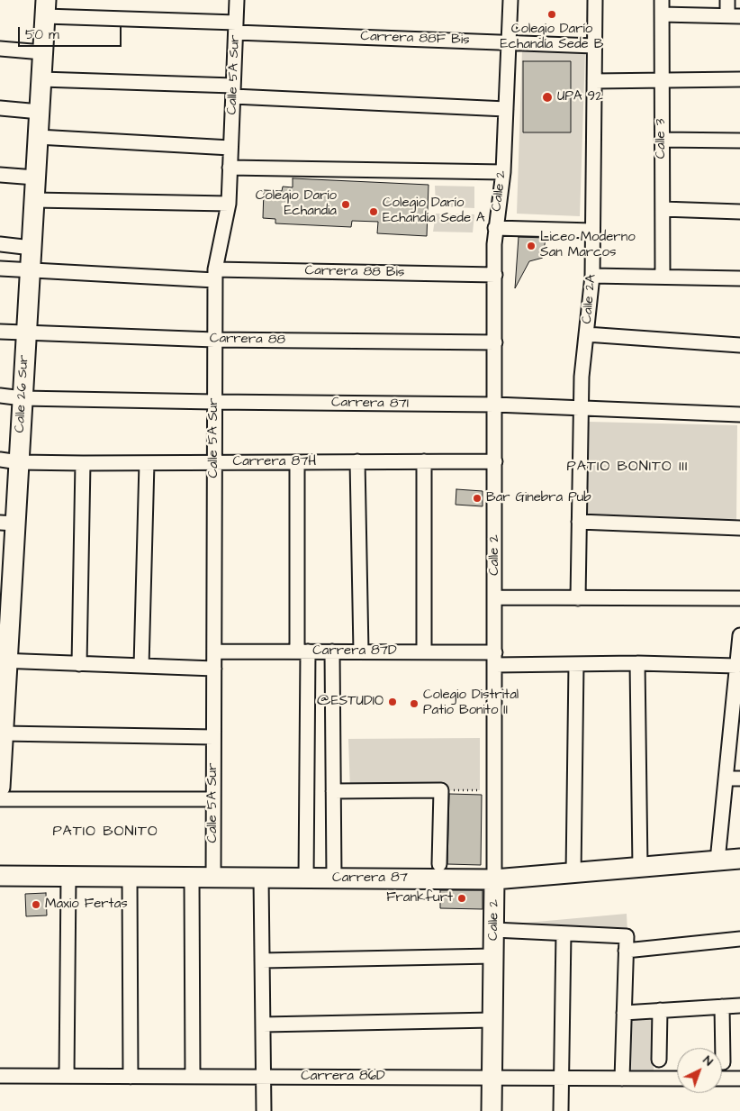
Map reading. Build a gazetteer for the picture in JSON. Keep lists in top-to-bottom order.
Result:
{
  "streets": {
    "street": [
      "Carrera 88F Bis",
      "Calle 5A Sur",
      "Calle 3",
      "Calle 2",
      "Carrera 88 Bis",
      "Calle 2A",
      "Carrera 88",
      "Calle 26 Sur",
      "Carrera 87I",
      "Carrera 87H",
      "Carrera 87D",
      "Carrera 87",
      "Carrera 86D"
    ]
  },
  "crossings": [
    ["Carrera 88F Bis", "Calle 5A Sur"],
    ["Carrera 88F Bis", "Calle 2"],
    ["Carrera 88F Bis", "Calle 2A"],
    ["Carrera 88F Bis", "Calle 26 Sur"],
    ["Calle 5A Sur", "Carrera 88 Bis"],
    ["Calle 5A Sur", "Carrera 88"],
    ["Calle 5A Sur", "Carrera 87I"],
    ["Calle 5A Sur", "Carrera 87H"],
    ["Calle 5A Sur", "Carrera 87D"],
    ["Calle 5A Sur", "Carrera 87"],
    ["Calle 2", "Carrera 88 Bis"],
    ["Calle 2", "Carrera 88"],
    ["Calle 2", "Carrera 87I"],
    ["Calle 2", "Carrera 87H"],
    ["Calle 2", "Carrera 87D"],
    ["Calle 2", "Carrera 87"],
    ["Calle 2", "Carrera 86D"],
    ["Carrera 88 Bis", "Calle 26 Sur"],
    ["Calle 2A", "Carrera 87I"],
    ["Carrera 88", "Calle 26 Sur"],
    ["Calle 26 Sur", "Carrera 87I"],
    ["Calle 26 Sur", "Carrera 87H"]
  ],
  "districts": ["PATIO BONITO III", "PATIO BONITO"],
  "places": [
    "Colegio Darío Echandía Sede B",
    "UPA 92",
    "Colegio Darío Echandia",
    "Colegio Darío Echandía Sede A",
    "Liceo Moderno San Marcos",
    "Bar Ginebra Pub",
    "@ESTUDIO",
    "Colegio Distrital Patio Bonito II",
    "Frankfurt",
    "Maxio Fertas"
  ],
  "scale_bar": "50 m",
  "north": "top right"
}
